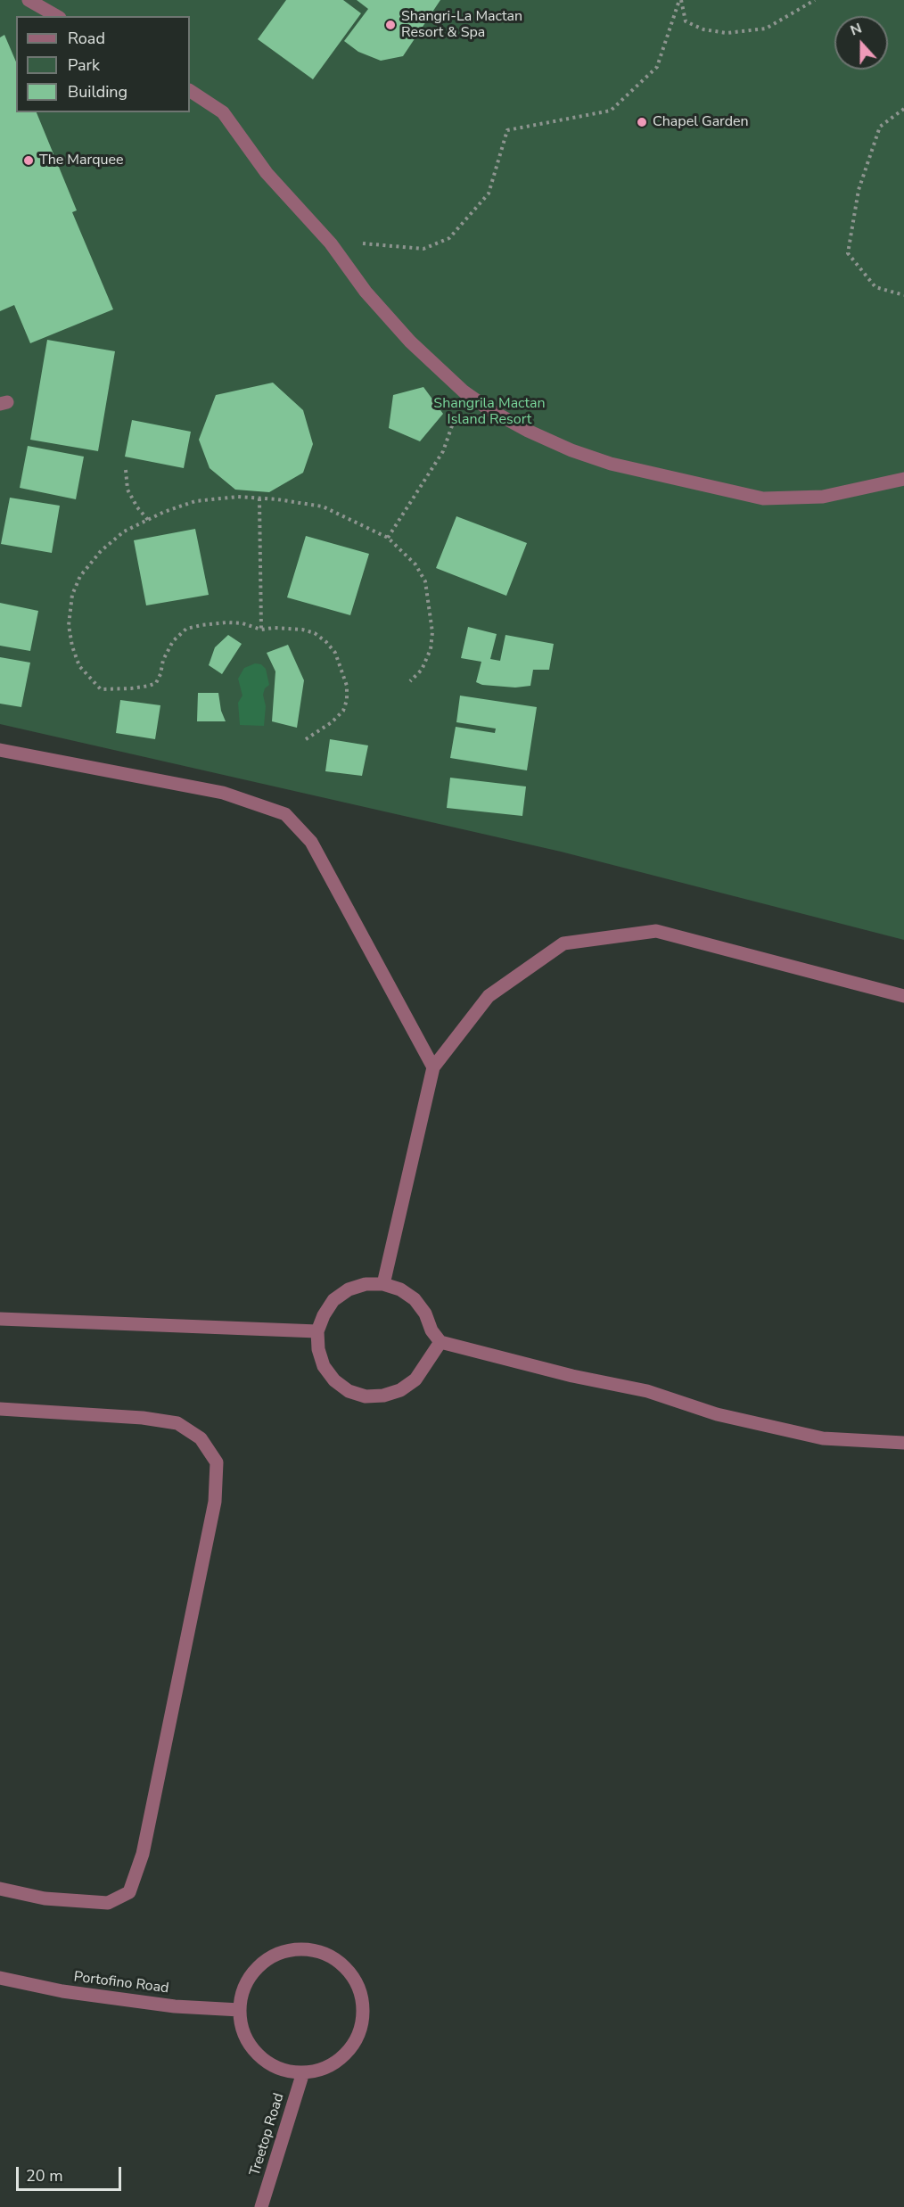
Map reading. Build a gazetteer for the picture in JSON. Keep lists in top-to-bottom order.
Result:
{
  "streets": {
    "street": ["Portofino Road", "Treetop Road"]
  },
  "crossings": [
    ["Portofino Road", "Treetop Road"]
  ],
  "parks": ["Shangrila Mactan Island Resort"],
  "places": ["Shangri-La Mactan Resort & Spa", "Chapel Garden", "The Marquee"],
  "legend": ["Road", "Park", "Building"],
  "scale_bar": "20 m",
  "north": "top"
}
